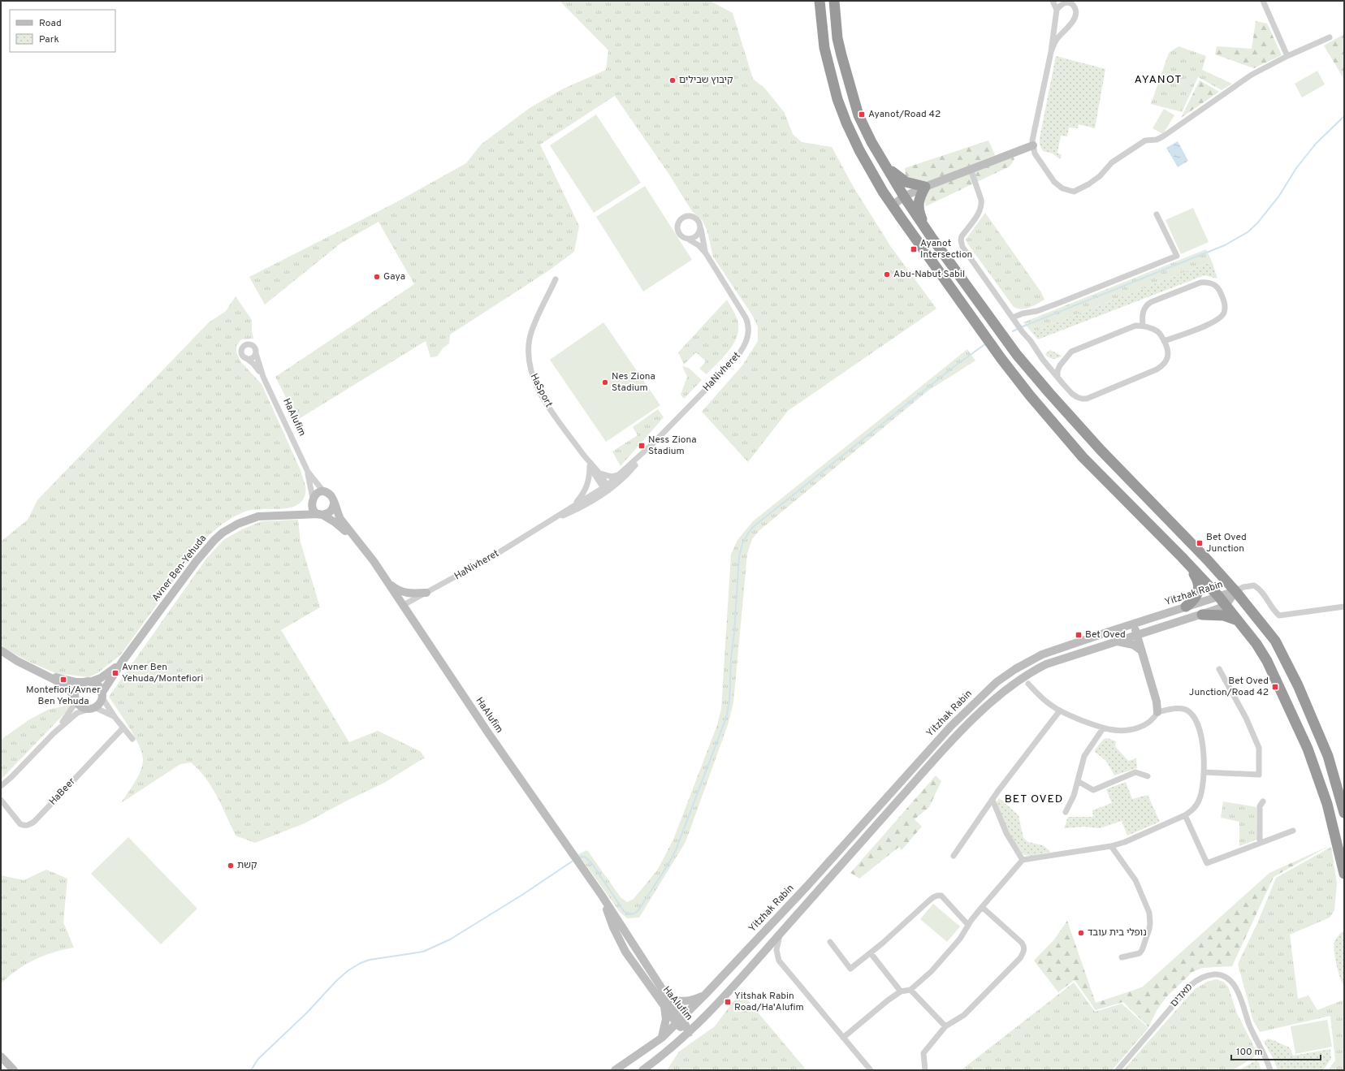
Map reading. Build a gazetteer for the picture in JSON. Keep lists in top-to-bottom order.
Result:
{
  "streets": {
    "main road": ["HaAlufim", "Avner Ben-Yehuda", "Yitzhak Rabin"],
    "street": [
      "HaNivheret",
      "HaSport",
      "HaBeer",
      "מאדים"
    ]
  },
  "crossings": [
    ["HaNivheret", "HaSport"],
    ["HaNivheret", "HaAlufim"],
    ["HaAlufim", "Avner Ben-Yehuda"],
    ["HaAlufim", "Yitzhak Rabin"]
  ],
  "districts": ["AYANOT", "BET OVED"],
  "places": {
    "other": [
      "קיבוץ שבילים",
      "Abu-Nabut Sabil",
      "Gaya",
      "Nes Ziona Stadium",
      "קשת",
      "נופלי בית עובד"
    ],
    "transit": [
      "Ayanot/Road 42",
      "Ayanot Intersection",
      "Ness Ziona Stadium",
      "Bet Oved Junction",
      "Bet Oved",
      "Avner Ben Yehuda/Montefiori",
      "Montefiori/Avner Ben Yehuda",
      "Bet Oved Junction/Road 42",
      "Yitshak Rabin Road/Ha'Alufim"
    ]
  },
  "legend": ["Road", "Park"],
  "scale_bar": "100 m"
}
